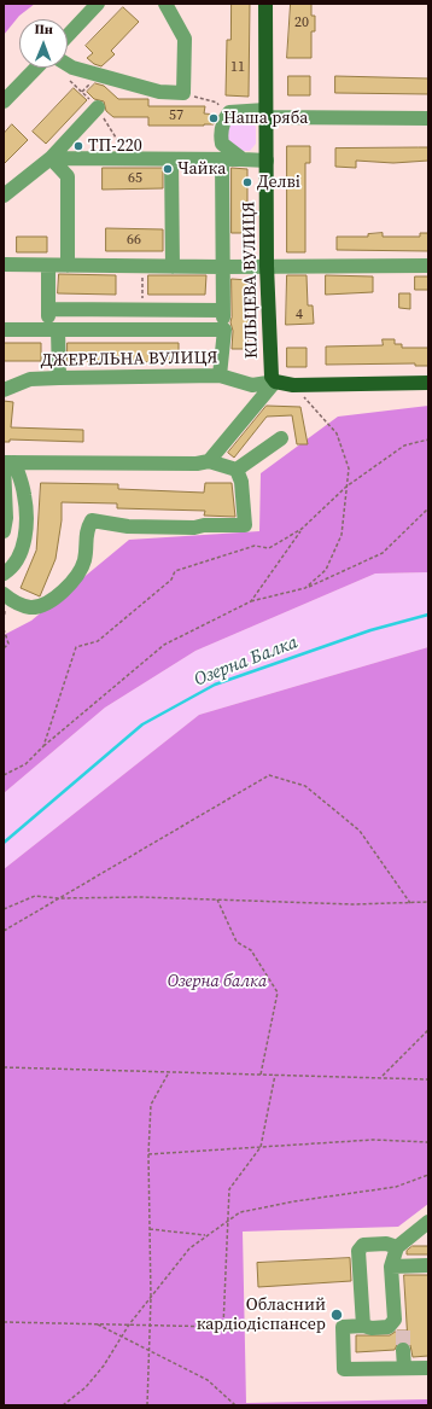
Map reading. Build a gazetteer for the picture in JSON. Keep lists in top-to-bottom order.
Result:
{
  "streets": {
    "main road": ["КІЛЬЦЕВА ВУЛИЦЯ", "ДЖЕРЕЛЬНА ВУЛИЦЯ"]
  },
  "crossings": [
    ["КІЛЬЦЕВА ВУЛИЦЯ", "ДЖЕРЕЛЬНА ВУЛИЦЯ"]
  ],
  "water": ["Озерна Балка"],
  "parks": ["Озерна балка"],
  "places": [
    "Наша ряба",
    "ТП-220",
    "Чайка",
    "Делві",
    "Обласний кардіодіспансер"
  ],
  "house_numbers": [
    "20",
    "11",
    "57",
    "65",
    "66",
    "4"
  ],
  "north": "top"
}
